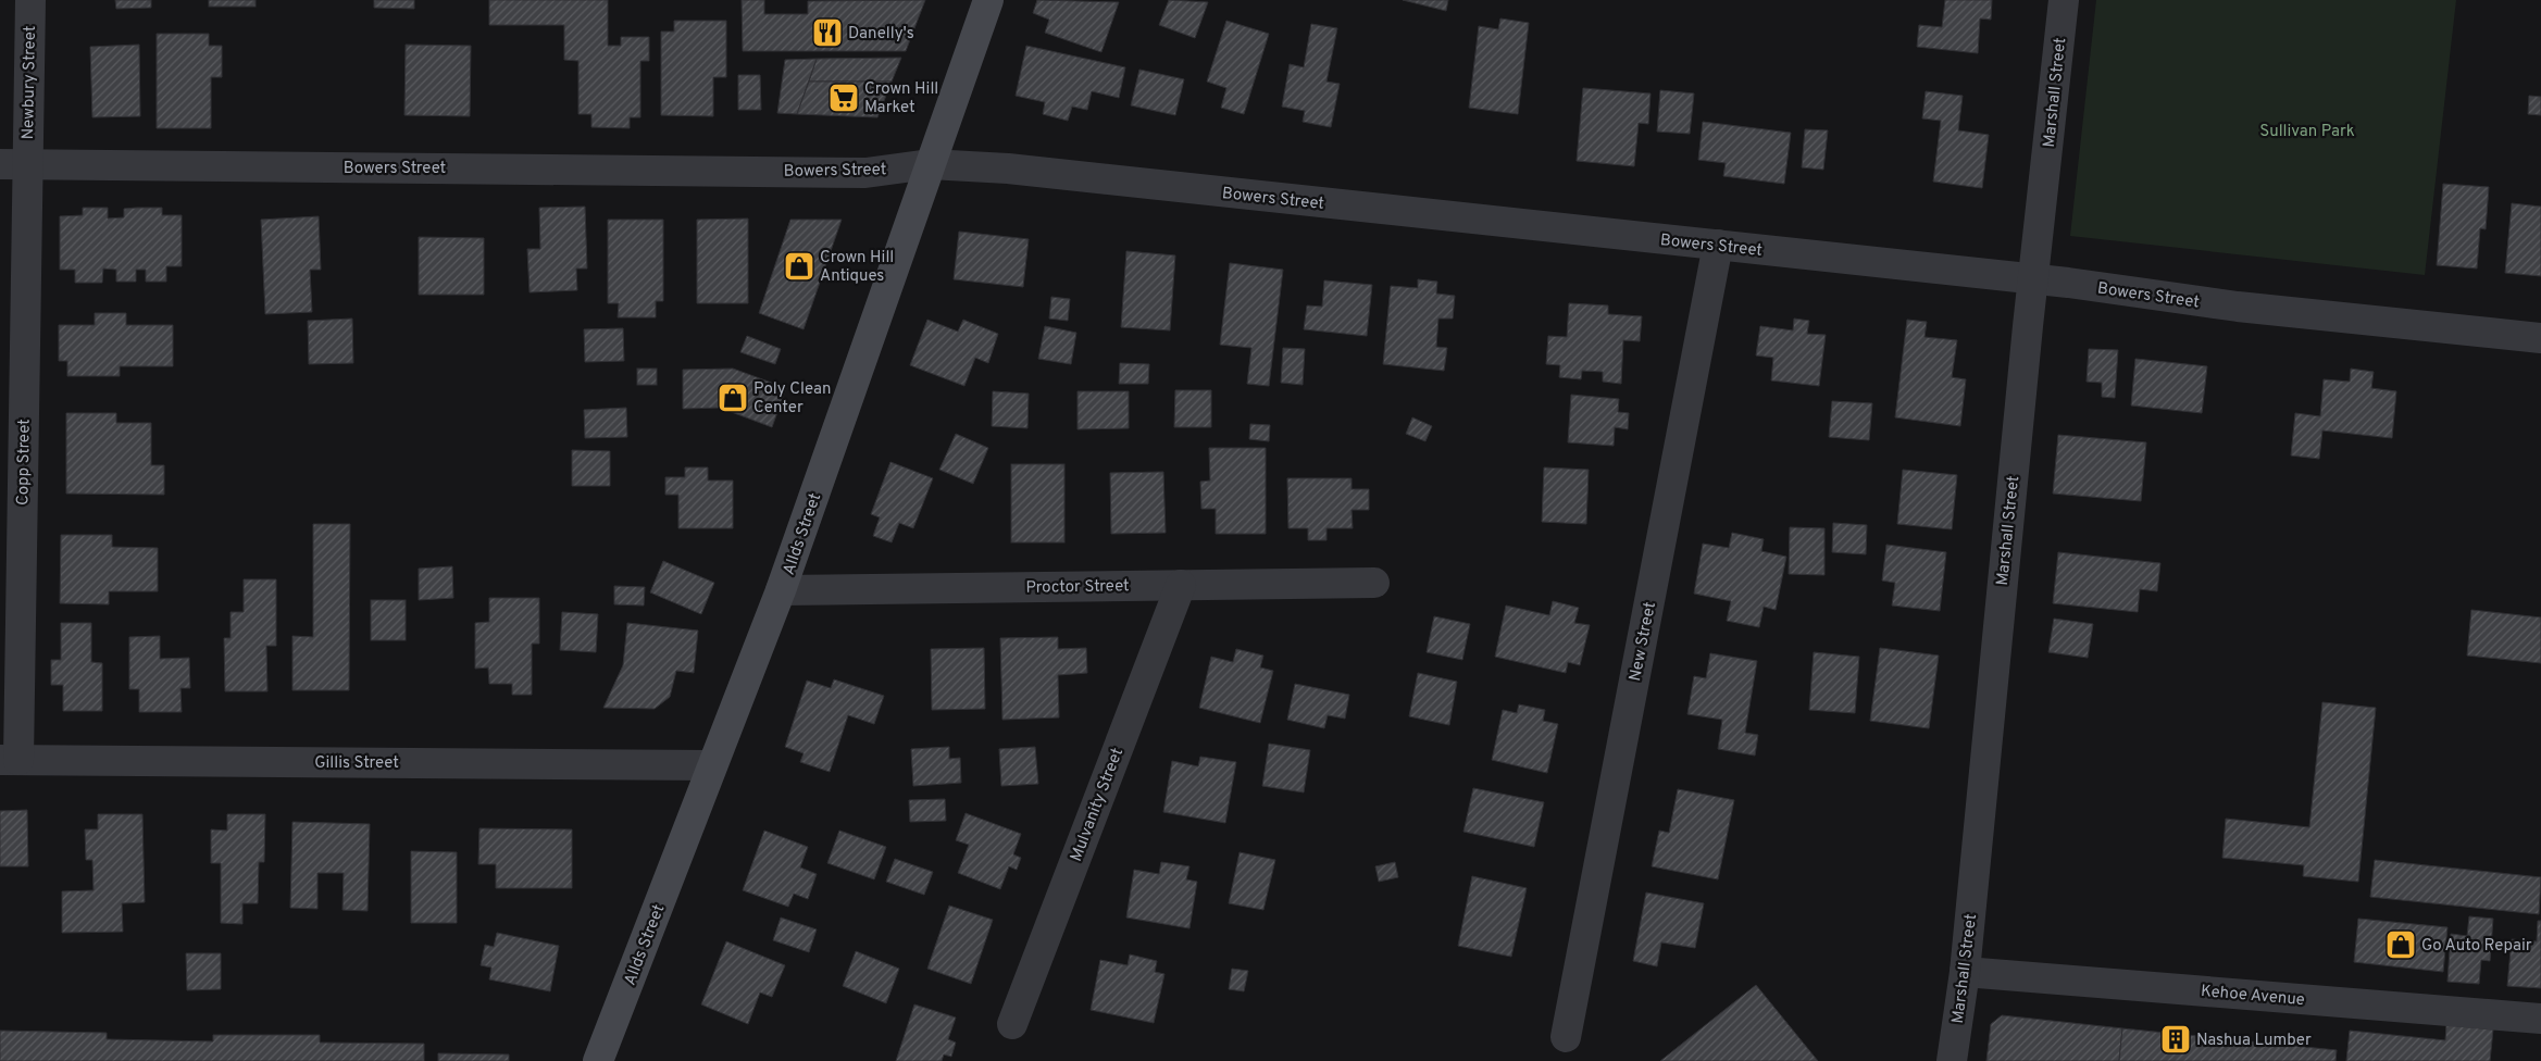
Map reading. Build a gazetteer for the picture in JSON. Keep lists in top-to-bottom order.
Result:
{
  "streets": {
    "street": [
      "Newbury Street",
      "Marshall Street",
      "Bowers Street",
      "Copp Street",
      "Allds Street",
      "Proctor Street",
      "New Street",
      "Gillis Street",
      "Mulvanity Street",
      "Kehoe Avenue"
    ]
  },
  "crossings": [
    ["Newbury Street", "Bowers Street"],
    ["Newbury Street", "Copp Street"],
    ["Marshall Street", "Bowers Street"],
    ["Marshall Street", "Kehoe Avenue"],
    ["Bowers Street", "Copp Street"],
    ["Bowers Street", "Allds Street"],
    ["Bowers Street", "New Street"],
    ["Copp Street", "Gillis Street"],
    ["Allds Street", "Proctor Street"],
    ["Allds Street", "Gillis Street"],
    ["Proctor Street", "Mulvanity Street"]
  ],
  "parks": ["Sullivan Park"],
  "places": {
    "restaurant": ["Danelly's"],
    "supermarket": ["Crown Hill Market"],
    "shop": ["Crown Hill Antiques", "Poly Clean Center", "Go Auto Repair"],
    "building": ["Nashua Lumber"]
  }
}
